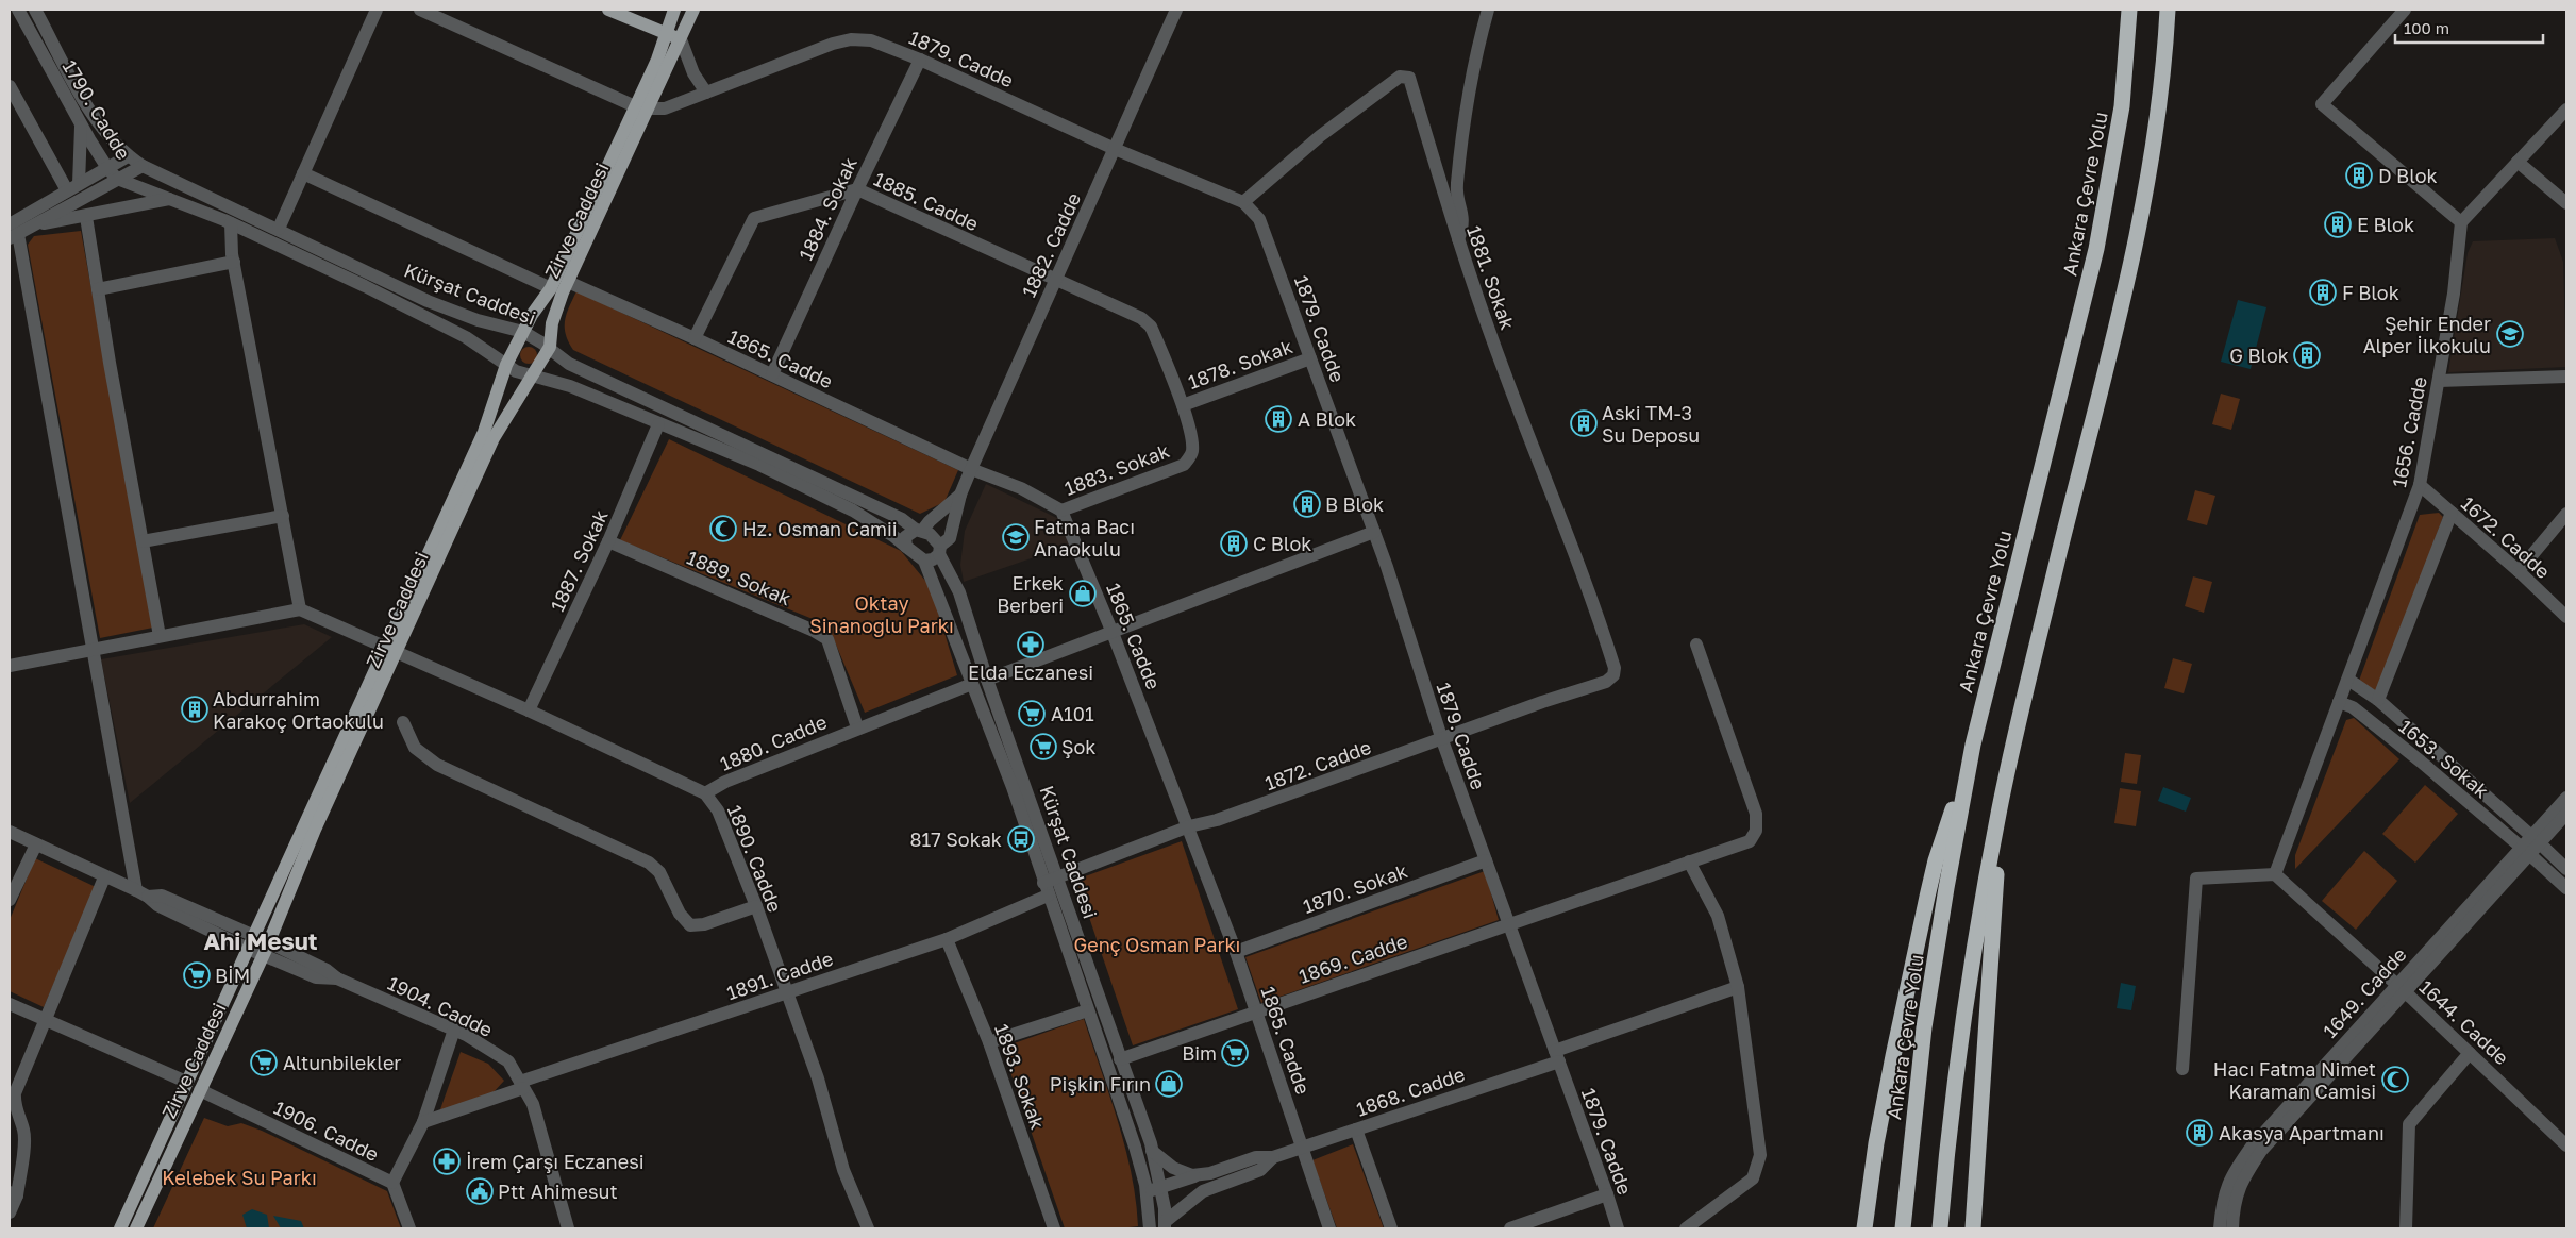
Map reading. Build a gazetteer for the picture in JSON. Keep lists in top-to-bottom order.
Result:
{
  "streets": {
    "highway": ["Ankara Çevre Yolu"],
    "main road": ["Zirve Caddesi"],
    "street": [
      "1879. Cadde",
      "1790. Cadde",
      "1885. Cadde",
      "1884. Sokak",
      "1882. Cadde",
      "1881. Sokak",
      "Kürşat Caddesi",
      "1865. Cadde",
      "1878. Sokak",
      "1656. Cadde",
      "1883. Sokak",
      "1672. Cadde",
      "1887. Sokak",
      "1889. Sokak",
      "1880. Cadde",
      "1653. Sokak",
      "1872. Cadde",
      "1890. Cadde",
      "1870. Sokak",
      "1869. Cadde",
      "1891. Cadde",
      "1649. Cadde",
      "1904. Cadde",
      "1644. Cadde",
      "1893. Sokak",
      "1868. Cadde",
      "1906. Cadde"
    ]
  },
  "crossings": [
    ["1879. Cadde", "1884. Sokak"],
    ["1879. Cadde", "Zirve Caddesi"],
    ["1879. Cadde", "1882. Cadde"],
    ["1879. Cadde", "1881. Sokak"],
    ["1879. Cadde", "1878. Sokak"],
    ["1879. Cadde", "1872. Cadde"],
    ["1879. Cadde", "1870. Sokak"],
    ["1879. Cadde", "1869. Cadde"],
    ["1879. Cadde", "1868. Cadde"],
    ["1790. Cadde", "Kürşat Caddesi"],
    ["1885. Cadde", "1884. Sokak"],
    ["1885. Cadde", "1882. Cadde"],
    ["1885. Cadde", "1865. Cadde"],
    ["1885. Cadde", "1883. Sokak"],
    ["1884. Sokak", "1865. Cadde"],
    ["Zirve Caddesi", "Kürşat Caddesi"],
    ["Zirve Caddesi", "1865. Cadde"],
    ["Zirve Caddesi", "1890. Cadde"],
    ["Zirve Caddesi", "1904. Cadde"],
    ["Zirve Caddesi", "1906. Cadde"],
    ["1882. Cadde", "Kürşat Caddesi"],
    ["1882. Cadde", "1865. Cadde"],
    ["1882. Cadde", "1883. Sokak"],
    ["1881. Sokak", "1872. Cadde"],
    ["Kürşat Caddesi", "1887. Sokak"],
    ["Kürşat Caddesi", "1880. Cadde"],
    ["Kürşat Caddesi", "1872. Cadde"],
    ["Kürşat Caddesi", "1869. Cadde"],
    ["Kürşat Caddesi", "1891. Cadde"],
    ["Kürşat Caddesi", "1868. Cadde"],
    ["1865. Cadde", "1883. Sokak"],
    ["1865. Cadde", "1872. Cadde"],
    ["1865. Cadde", "1870. Sokak"],
    ["1865. Cadde", "1869. Cadde"],
    ["1865. Cadde", "1868. Cadde"],
    ["1878. Sokak", "1883. Sokak"],
    ["1656. Cadde", "1672. Cadde"],
    ["1656. Cadde", "1653. Sokak"],
    ["1656. Cadde", "1644. Cadde"],
    ["1887. Sokak", "1889. Sokak"],
    ["1887. Sokak", "1890. Cadde"],
    ["1889. Sokak", "1880. Cadde"],
    ["1880. Cadde", "1890. Cadde"],
    ["1653. Sokak", "1649. Cadde"],
    ["1872. Cadde", "1891. Cadde"],
    ["1890. Cadde", "1891. Cadde"],
    ["1891. Cadde", "1904. Cadde"],
    ["1891. Cadde", "1893. Sokak"],
    ["1649. Cadde", "1644. Cadde"]
  ],
  "districts": ["Ahi Mesut"],
  "parks": ["Oktay Sinanoğlu Parkı", "Genç Osman Parkı", "Kelebek Su Parkı"],
  "places": {
    "building": [
      "D Blok",
      "E Blok",
      "F Blok",
      "G Blok",
      "A Blok",
      "Aski TM-3 Su Deposu",
      "B Blok",
      "C Blok",
      "Abdurrahim Karakoç Ortaokulu",
      "Akasya Apartmanı"
    ],
    "school or university": ["Şehir Ender Alper İlkokulu", "Fatma Bacı Anaokulu"],
    "mosque": ["Hz. Osman Camii", "Hacı Fatma Nimet Karaman Camisi"],
    "shop": ["Erkek Berberi", "Pişkin Fırın"],
    "pharmacy": ["Elda Eczanesi", "İrem Çarşı Eczanesi"],
    "supermarket": [
      "A101",
      "Şok",
      "BİM",
      "Bim",
      "Altunbilekler"
    ],
    "bus stop": ["817 Sokak"],
    "public building": ["Ptt Ahimesut"]
  },
  "scale_bar": "100 m"
}
